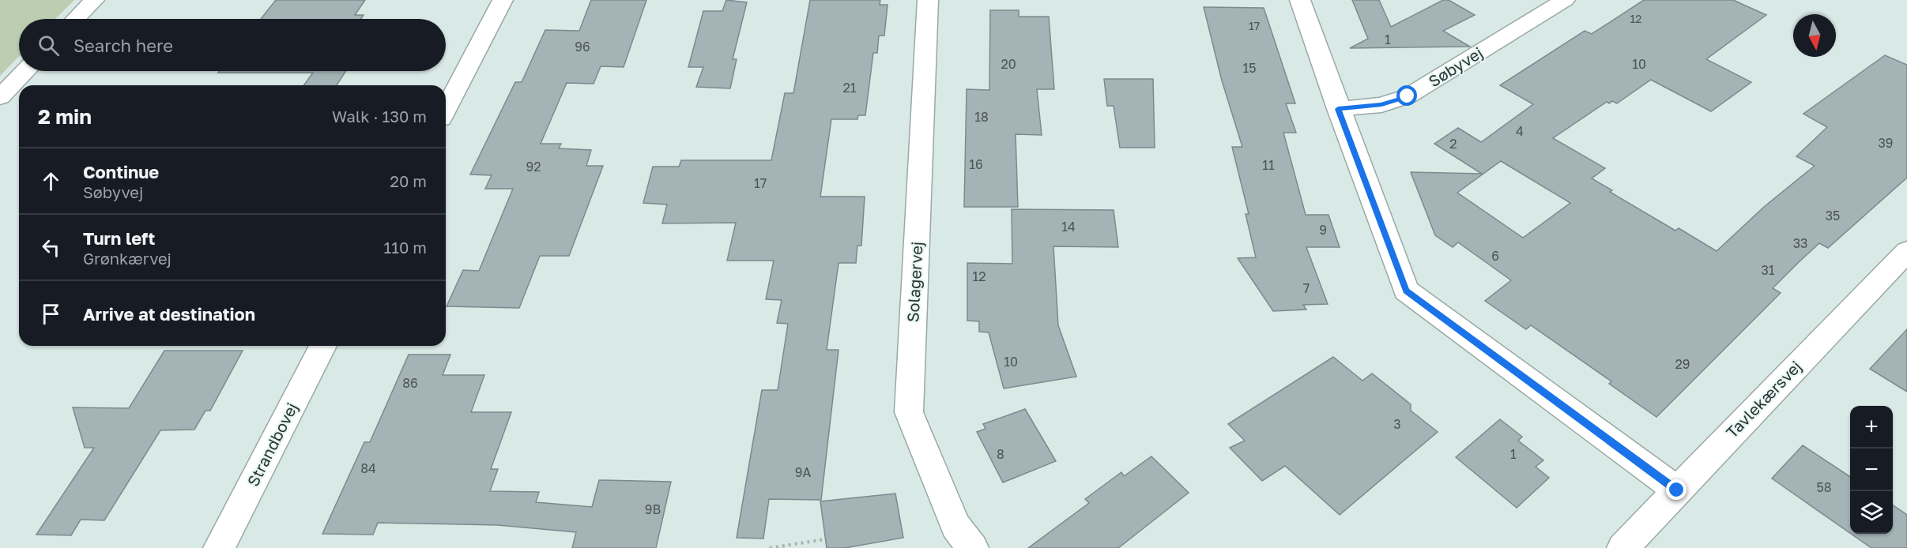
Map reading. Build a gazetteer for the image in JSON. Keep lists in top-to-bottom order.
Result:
{
  "streets": {
    "street": [
      "Søbyvej",
      "Solagervej",
      "Tavlekærsvej",
      "Strandbovej"
    ]
  },
  "house_numbers": [
    "12",
    "17",
    "1",
    "96",
    "20",
    "10",
    "15",
    "21",
    "18",
    "4",
    "39",
    "2",
    "16",
    "11",
    "92",
    "17",
    "35",
    "14",
    "9",
    "33",
    "6",
    "31",
    "12",
    "7",
    "10",
    "29",
    "86",
    "3",
    "8",
    "1",
    "84",
    "9A",
    "58",
    "9B"
  ],
  "north": "bottom",
  "page": {
    "search": "Search here",
    "heading": ["2 min", "Walk · 130 m"],
    "list": [
      ["Continue", "Søbyvej", "20 m"],
      ["Turn left", "Grønkærvej", "110 m"],
      "Arrive at destination"
    ],
    "map_buttons": ["+", "−"]
  }
}
